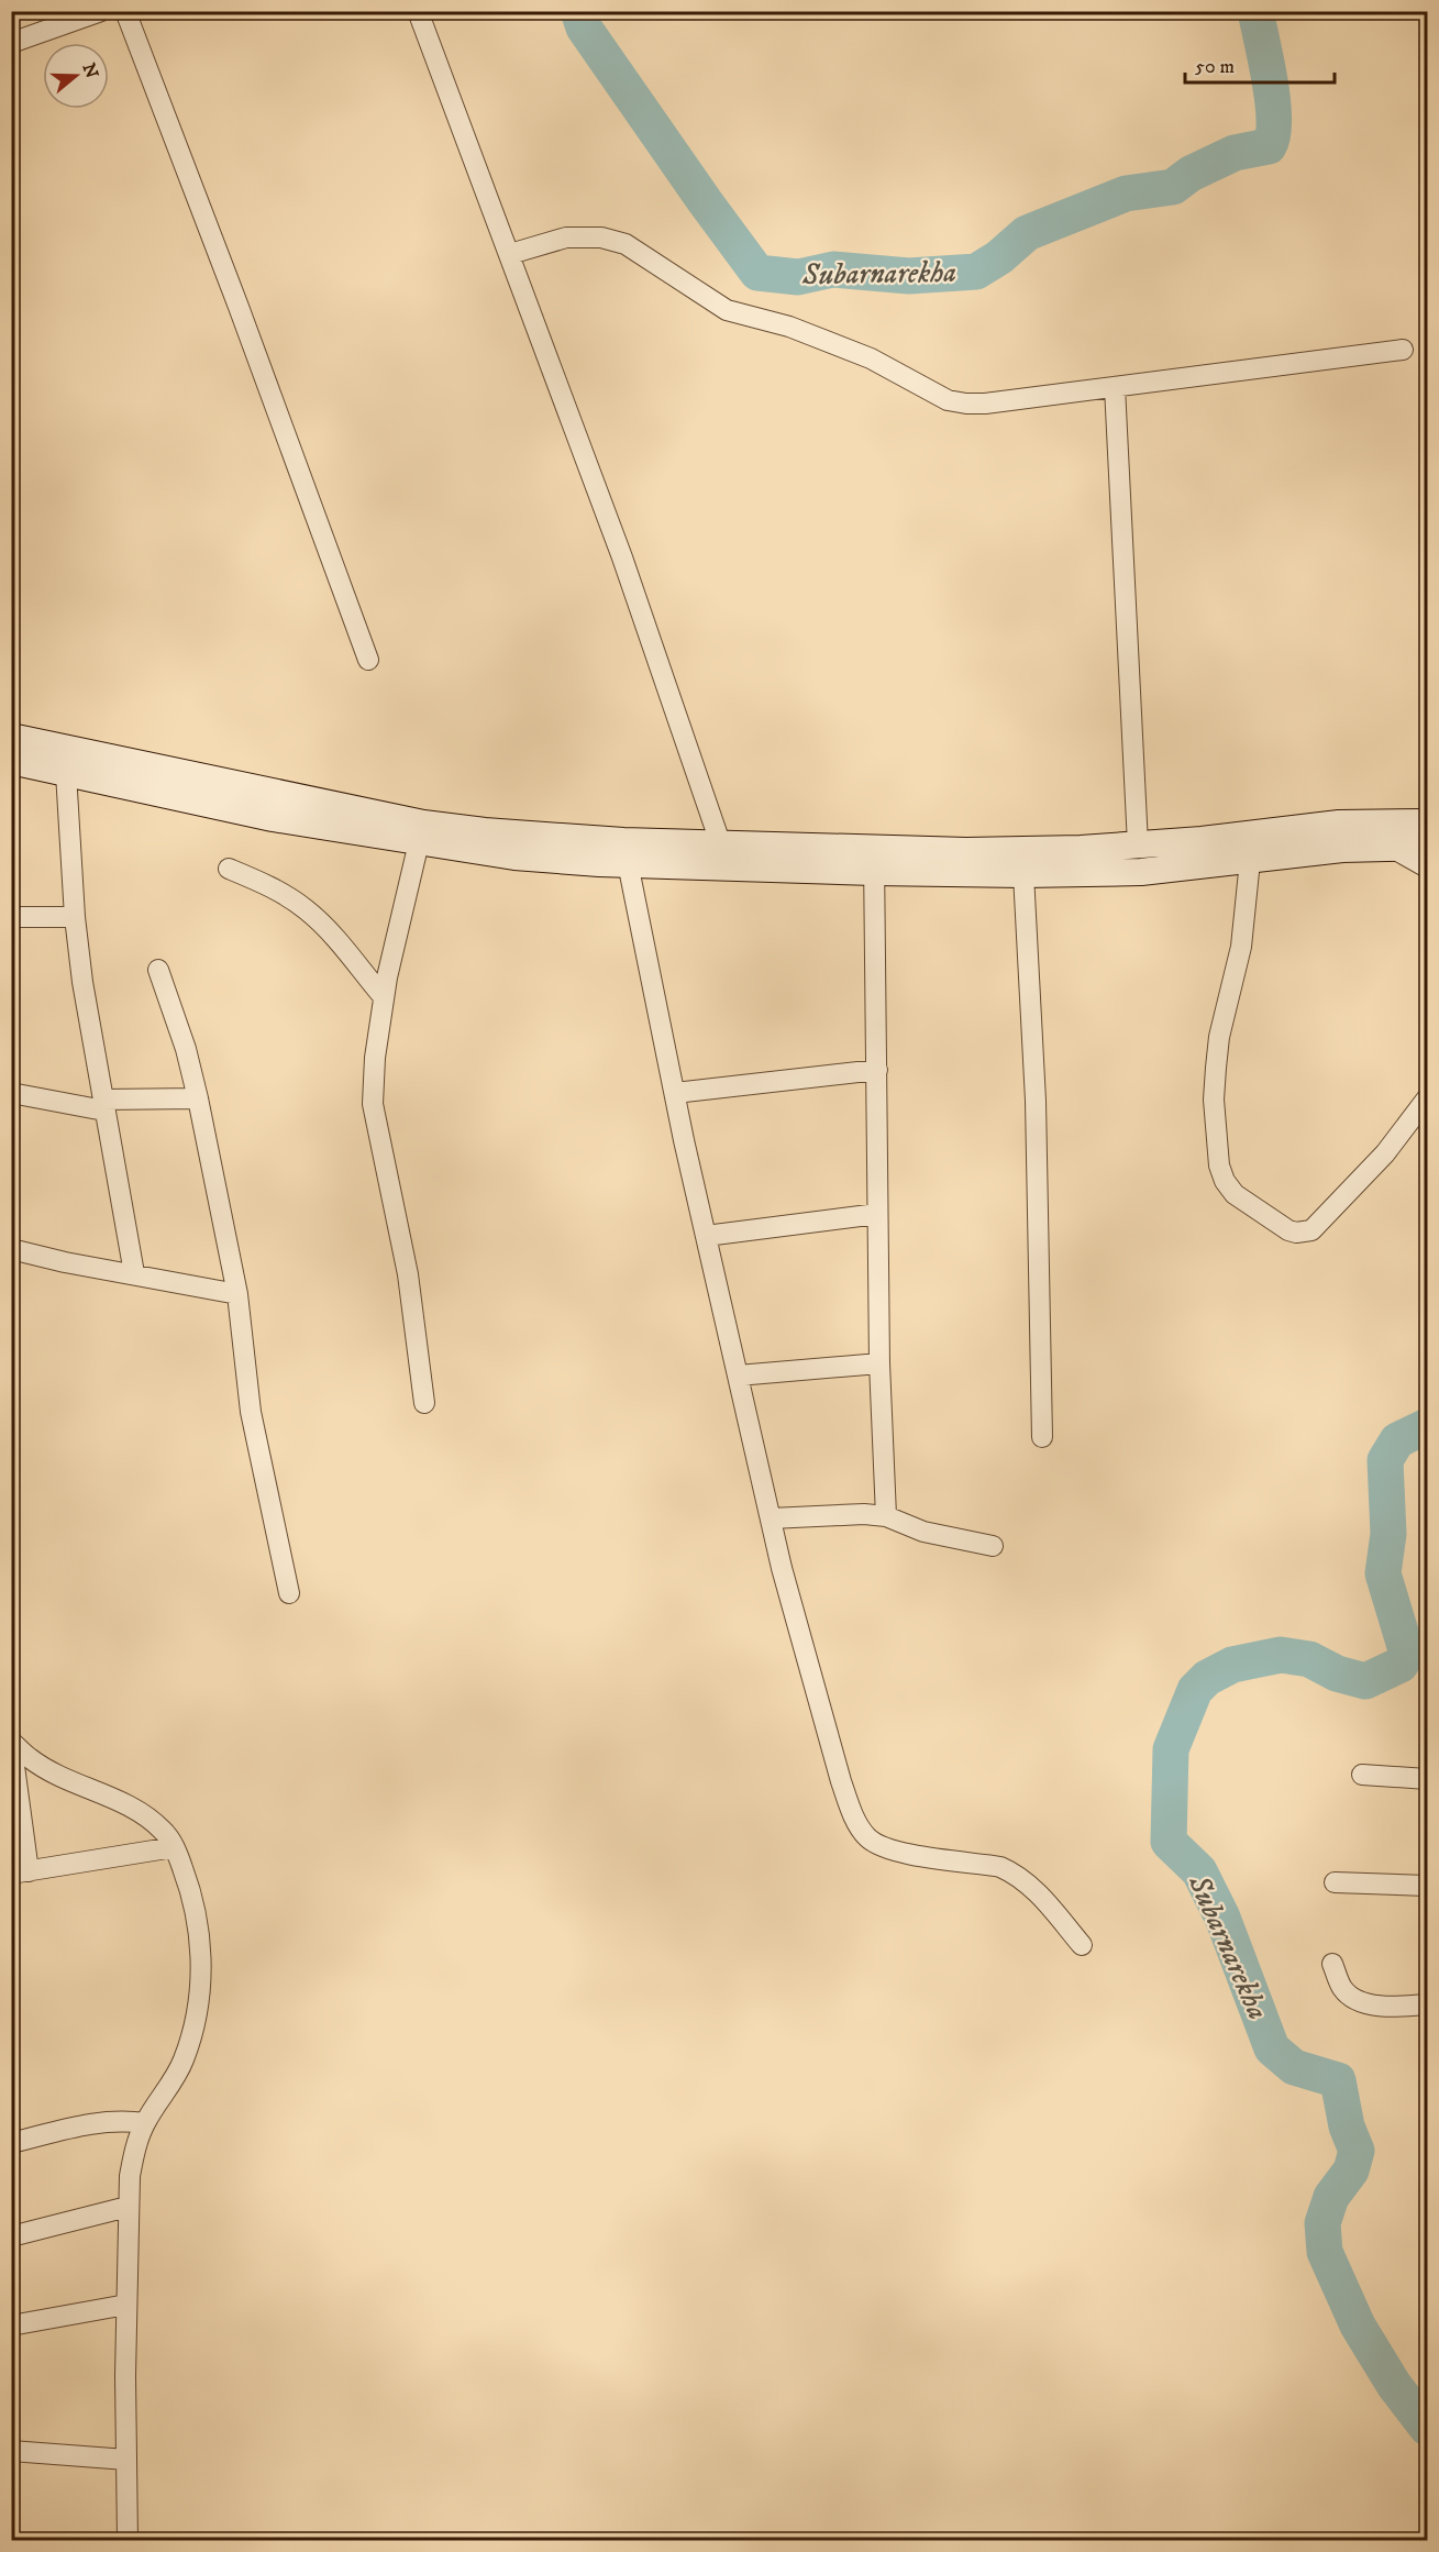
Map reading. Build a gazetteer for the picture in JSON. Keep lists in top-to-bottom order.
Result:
{
  "water": ["Subarnarekha"],
  "scale_bar": "50 m",
  "north": "right"
}
